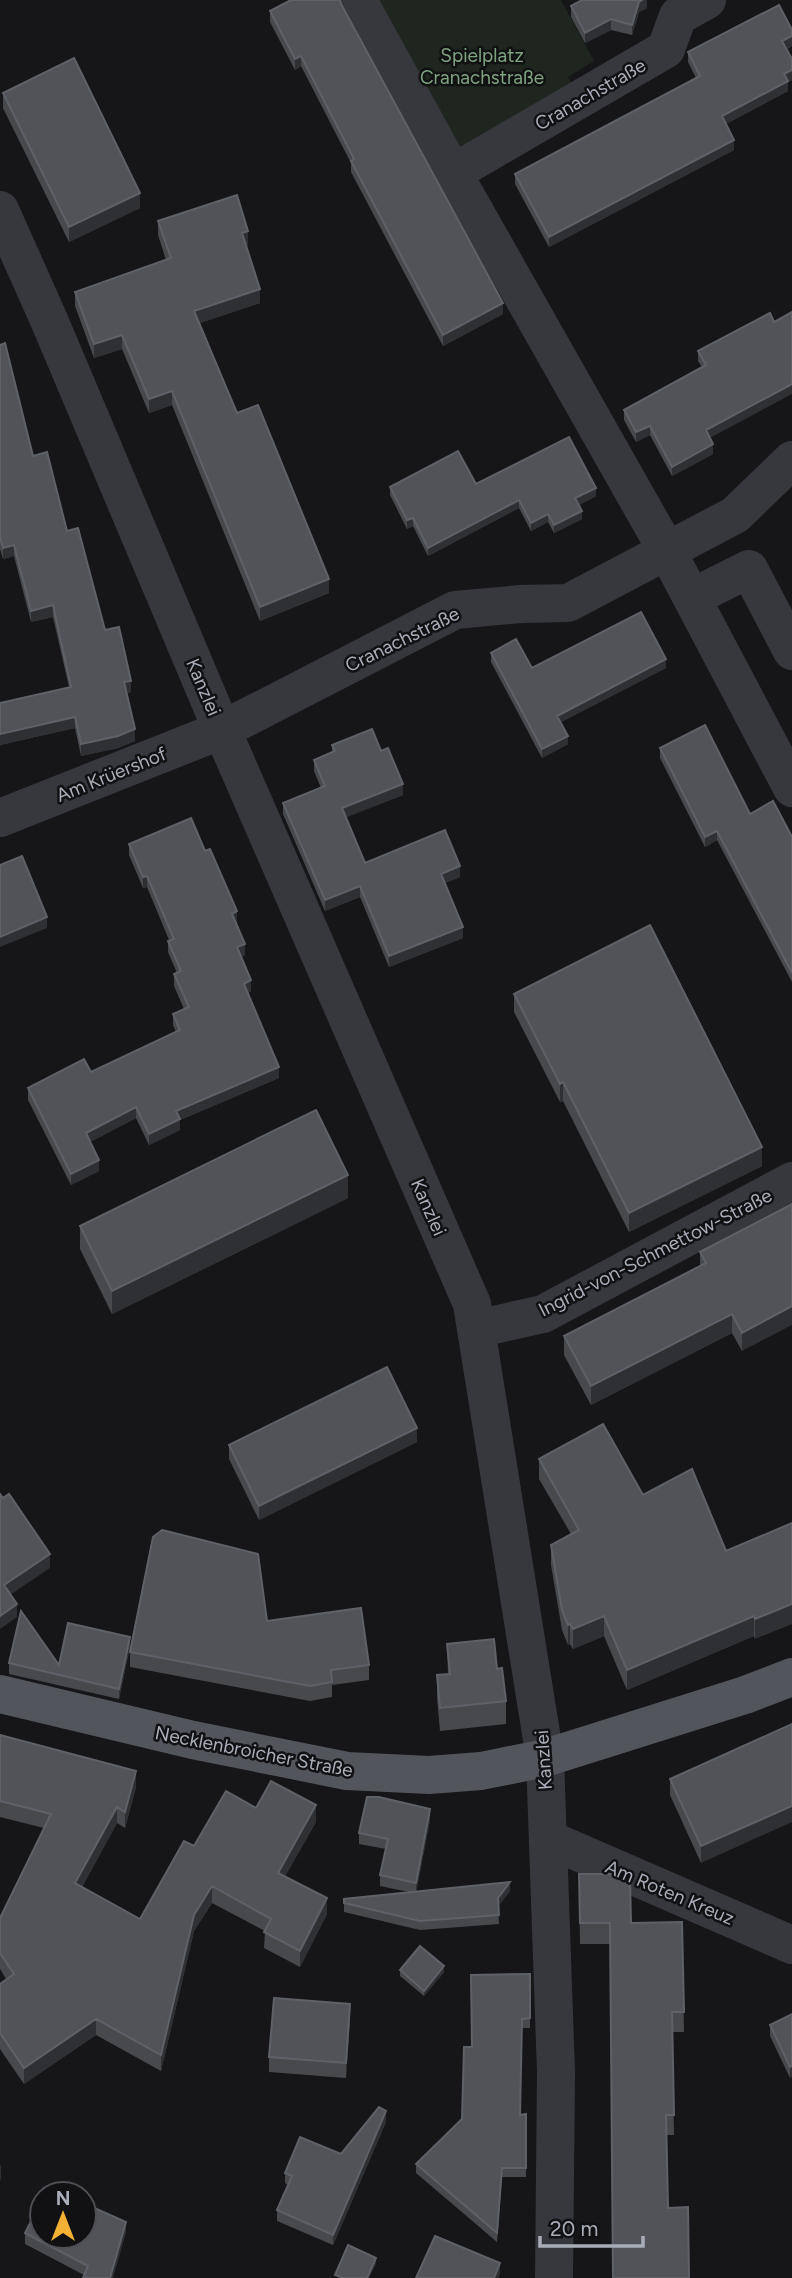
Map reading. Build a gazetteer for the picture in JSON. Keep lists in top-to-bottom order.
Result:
{
  "streets": {
    "main road": ["Necklenbroicher Straße"],
    "street": [
      "Cranachstraße",
      "Kanzlei",
      "Am Krüershof",
      "Ingrid-von-Schmettow-Straße",
      "Am Roten Kreuz"
    ]
  },
  "crossings": [
    ["Cranachstraße", "Kanzlei"],
    ["Cranachstraße", "Am Krüershof"],
    ["Kanzlei", "Am Krüershof"],
    ["Kanzlei", "Ingrid-von-Schmettow-Straße"],
    ["Kanzlei", "Necklenbroicher Straße"],
    ["Kanzlei", "Am Roten Kreuz"]
  ],
  "parks": ["Spielplatz Cranachstraße"],
  "scale_bar": "20 m",
  "north": "top"
}
